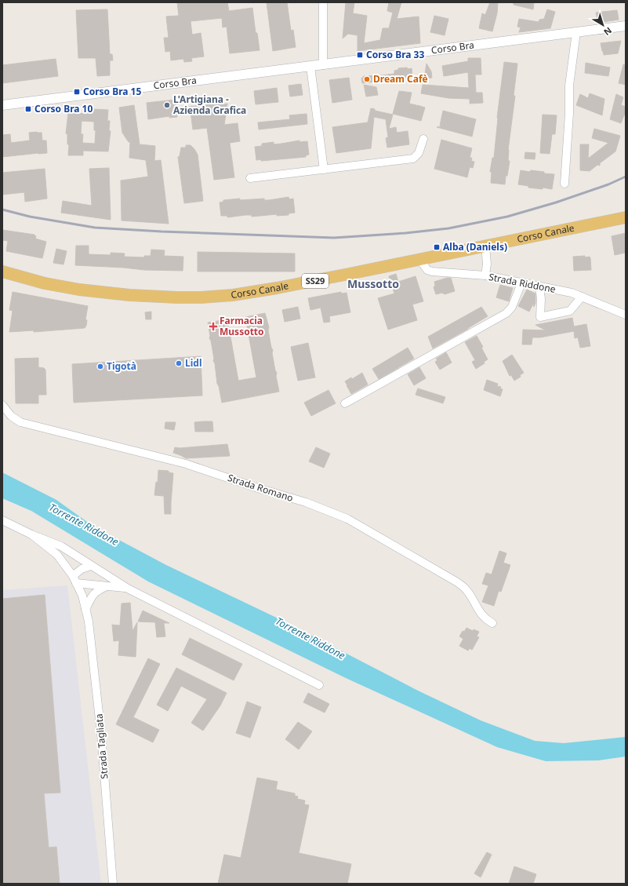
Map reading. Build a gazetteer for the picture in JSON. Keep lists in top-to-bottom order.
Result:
{
  "streets": {
    "main road": ["Corso Canale", "SS29"],
    "street": [
      "Corso Bra",
      "Strada Riddone",
      "Strada Romano",
      "Strada Tagliata"
    ]
  },
  "crossings": [
    ["Corso Canale", "Strada Riddone"]
  ],
  "districts": ["Mussotto"],
  "water": ["Torrente Riddone"],
  "places": {
    "transit": [
      "Corso Bra 33",
      "Corso Bra 15",
      "Corso Bra 10",
      "Alba (Daniels)"
    ],
    "other": [
      "Dream Cafè",
      "L'Artigiana - Azienda Grafica",
      "Lidl",
      "Tigotà"
    ],
    "health": ["Farmacia Mussotto"]
  },
  "north": "bottom right"
}
